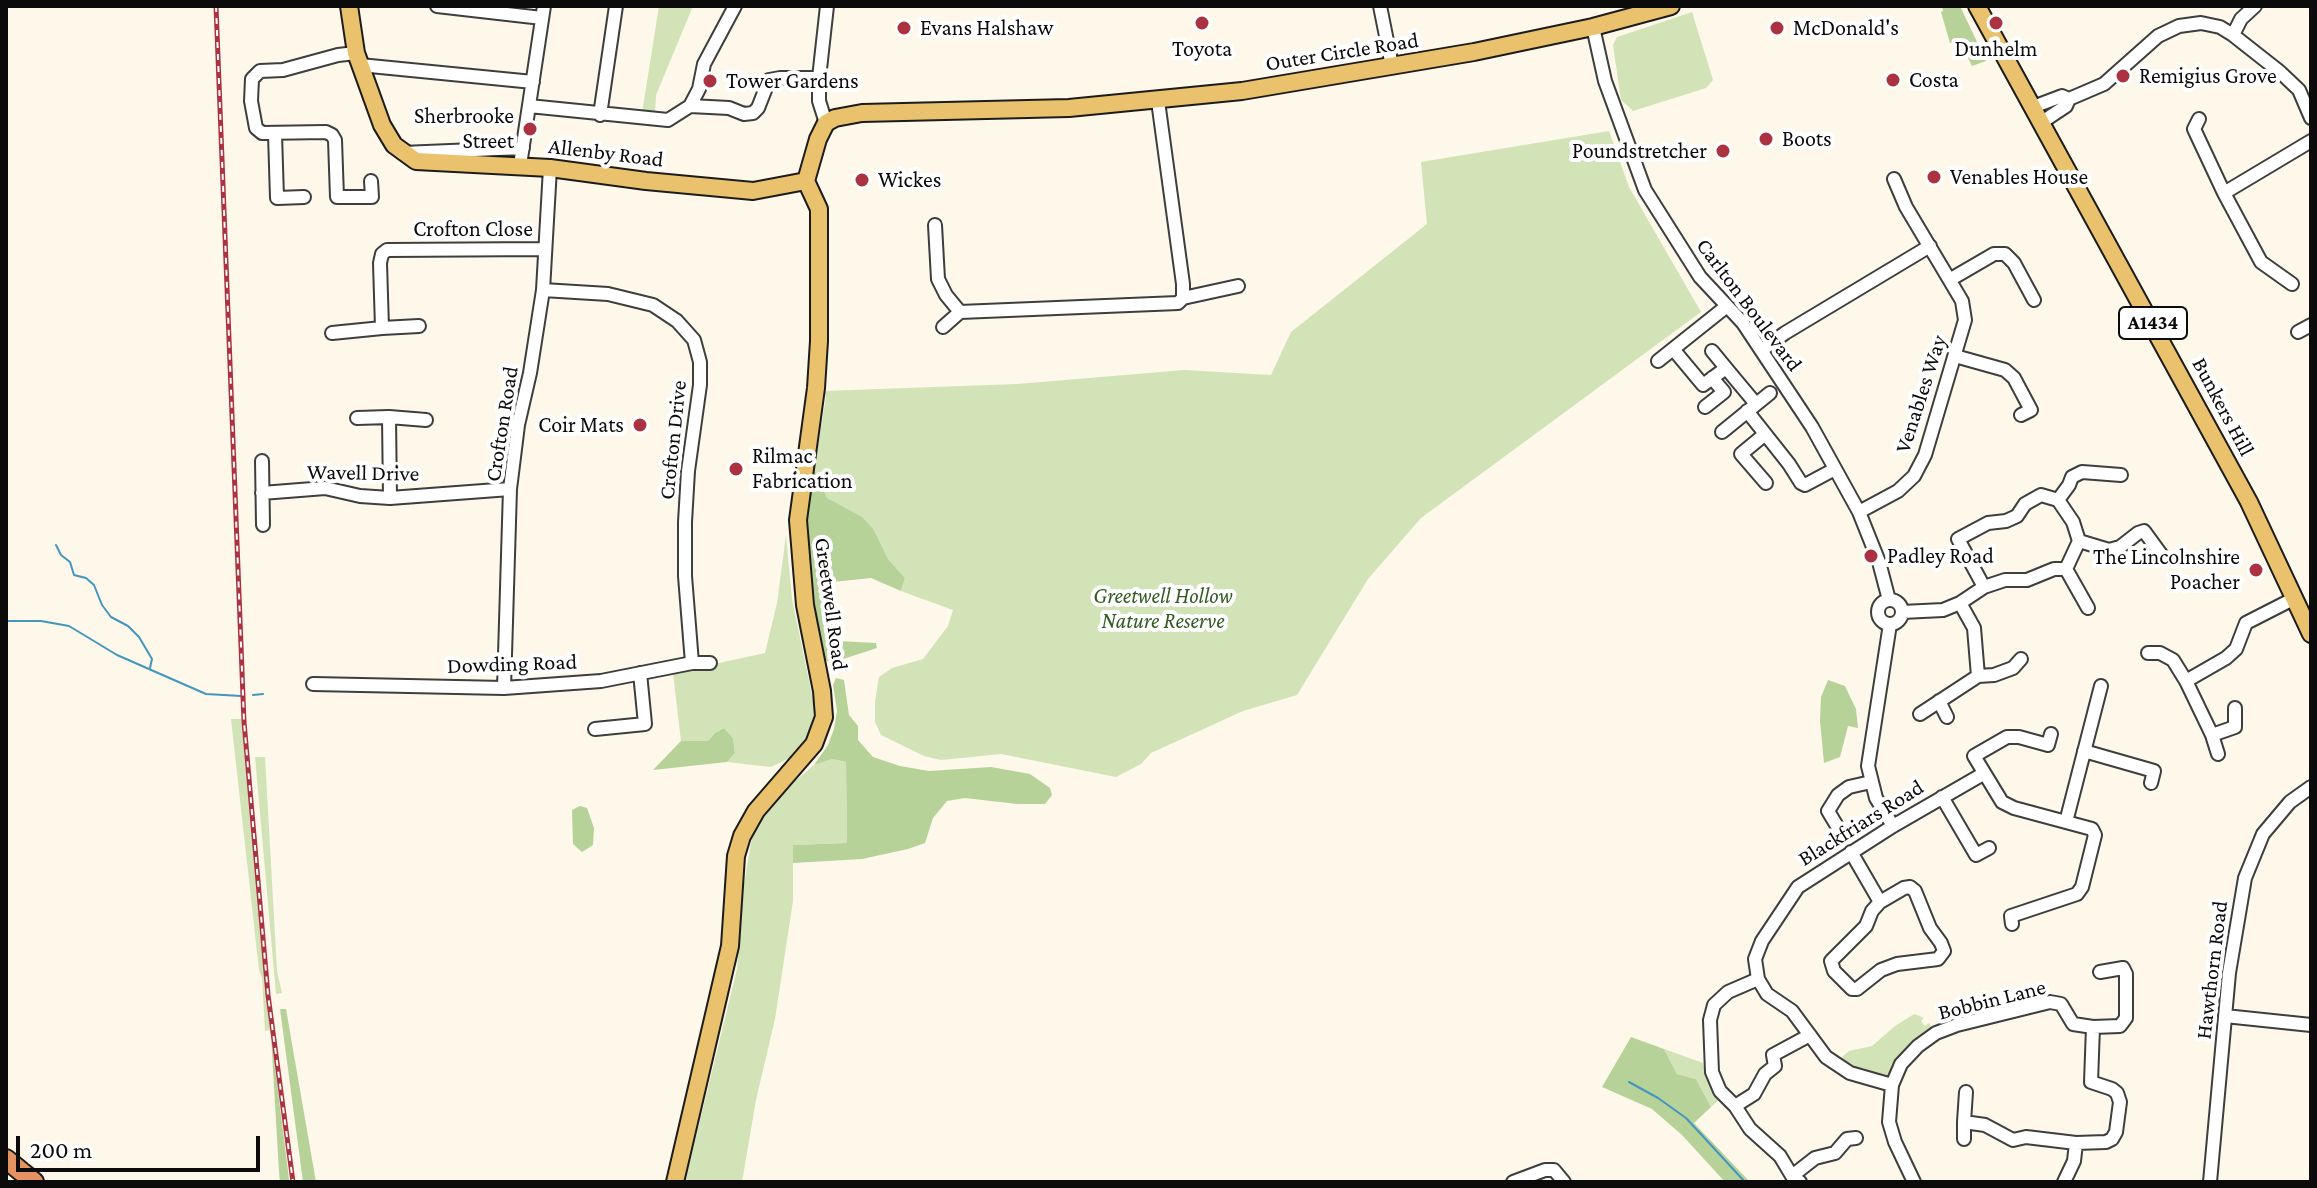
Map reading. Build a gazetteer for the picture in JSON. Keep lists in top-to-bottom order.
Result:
{
  "streets": {
    "main road": [
      "Outer Circle Road",
      "Allenby Road",
      "A1434",
      "Bunkers Hill",
      "Greetwell Road"
    ],
    "street": [
      "Crofton Close",
      "Carlton Boulevard",
      "Venables Way",
      "Crofton Road",
      "Crofton Drive",
      "Wavell Drive",
      "Dowding Road",
      "Blackfriars Road",
      "Hawthorn Road",
      "Bobbin Lane"
    ]
  },
  "crossings": [
    ["Outer Circle Road", "Carlton Boulevard"],
    ["Allenby Road", "Crofton Road"],
    ["Allenby Road", "Greetwell Road"],
    ["Crofton Close", "Crofton Road"],
    ["Carlton Boulevard", "Venables Way"],
    ["Carlton Boulevard", "Blackfriars Road"],
    ["A1434", "Bunkers Hill"],
    ["Crofton Road", "Crofton Drive"],
    ["Crofton Road", "Wavell Drive"],
    ["Crofton Road", "Dowding Road"],
    ["Crofton Drive", "Dowding Road"]
  ],
  "parks": ["Greetwell Hollow Nature Reserve"],
  "places": [
    "Toyota",
    "Dunhelm",
    "Evans Halshaw",
    "McDonald's",
    "Remigius Grove",
    "Costa",
    "Tower Gardens",
    "Sherbrooke Street",
    "Boots",
    "Poundstretcher",
    "Venables House",
    "Wickes",
    "Coir Mats",
    "Rilmac Fabrication",
    "Padley Road",
    "The Lincolnshire Poacher"
  ],
  "scale_bar": "200 m"
}
